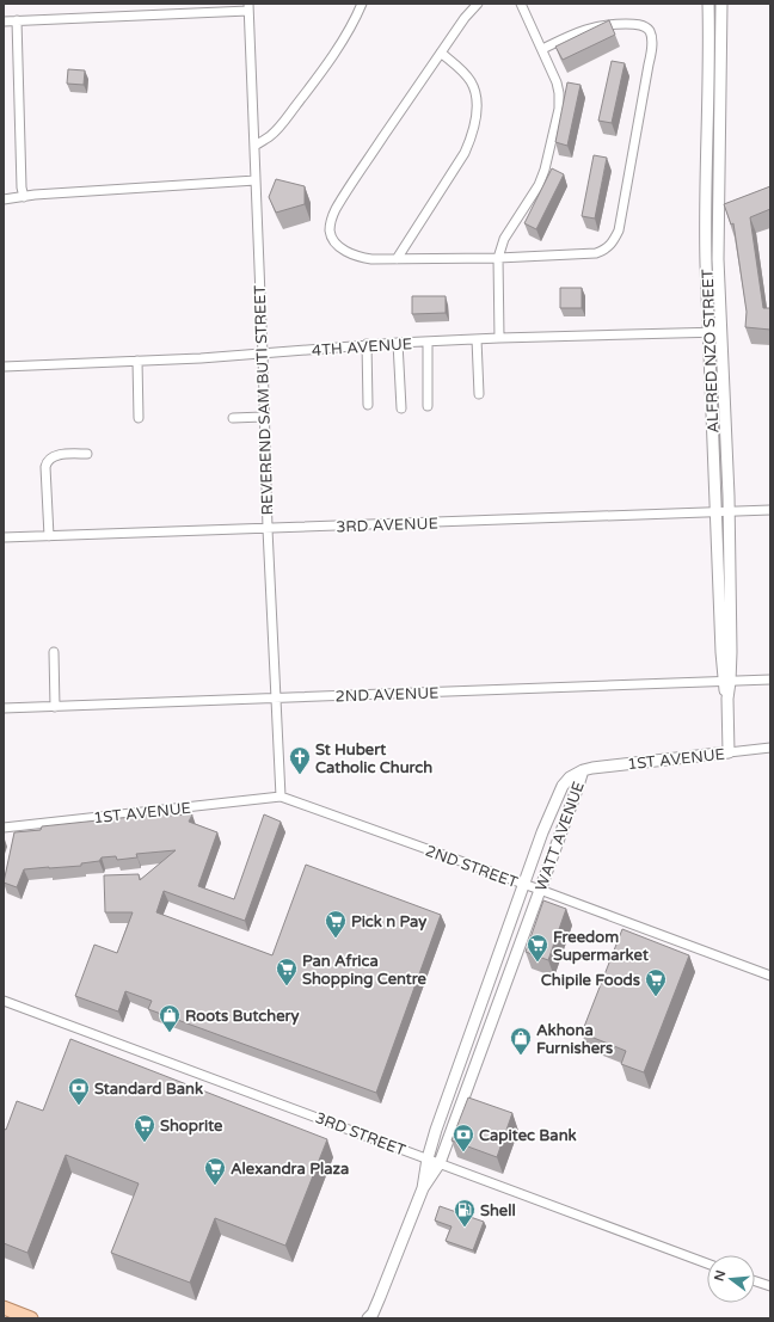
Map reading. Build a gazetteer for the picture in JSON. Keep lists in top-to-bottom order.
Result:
{
  "streets": {
    "street": [
      "4TH AVENUE",
      "ALFRED NZO STREET",
      "REVEREND SAM BUTI STREET",
      "3RD AVENUE",
      "2ND AVENUE",
      "1ST AVENUE",
      "WATT AVENUE",
      "2ND STREET",
      "3RD STREET"
    ]
  },
  "crossings": [
    ["4TH AVENUE", "ALFRED NZO STREET"],
    ["4TH AVENUE", "REVEREND SAM BUTI STREET"],
    ["ALFRED NZO STREET", "3RD AVENUE"],
    ["ALFRED NZO STREET", "2ND AVENUE"],
    ["ALFRED NZO STREET", "1ST AVENUE"],
    ["REVEREND SAM BUTI STREET", "3RD AVENUE"],
    ["REVEREND SAM BUTI STREET", "2ND AVENUE"],
    ["REVEREND SAM BUTI STREET", "1ST AVENUE"],
    ["REVEREND SAM BUTI STREET", "2ND STREET"],
    ["1ST AVENUE", "WATT AVENUE"],
    ["1ST AVENUE", "2ND STREET"],
    ["WATT AVENUE", "2ND STREET"],
    ["WATT AVENUE", "3RD STREET"]
  ],
  "places": {
    "church": ["St Hubert Catholic Church"],
    "supermarket": [
      "Pick n Pay",
      "Freedom Supermarket",
      "Pan Africa Shopping Centre",
      "Chipile Foods",
      "Shoprite",
      "Alexandra Plaza"
    ],
    "shop": ["Roots Butchery", "Akhona Furnishers"],
    "bank": ["Standard Bank", "Capitec Bank"],
    "fuel station": ["Shell"]
  },
  "north": "left"
}
